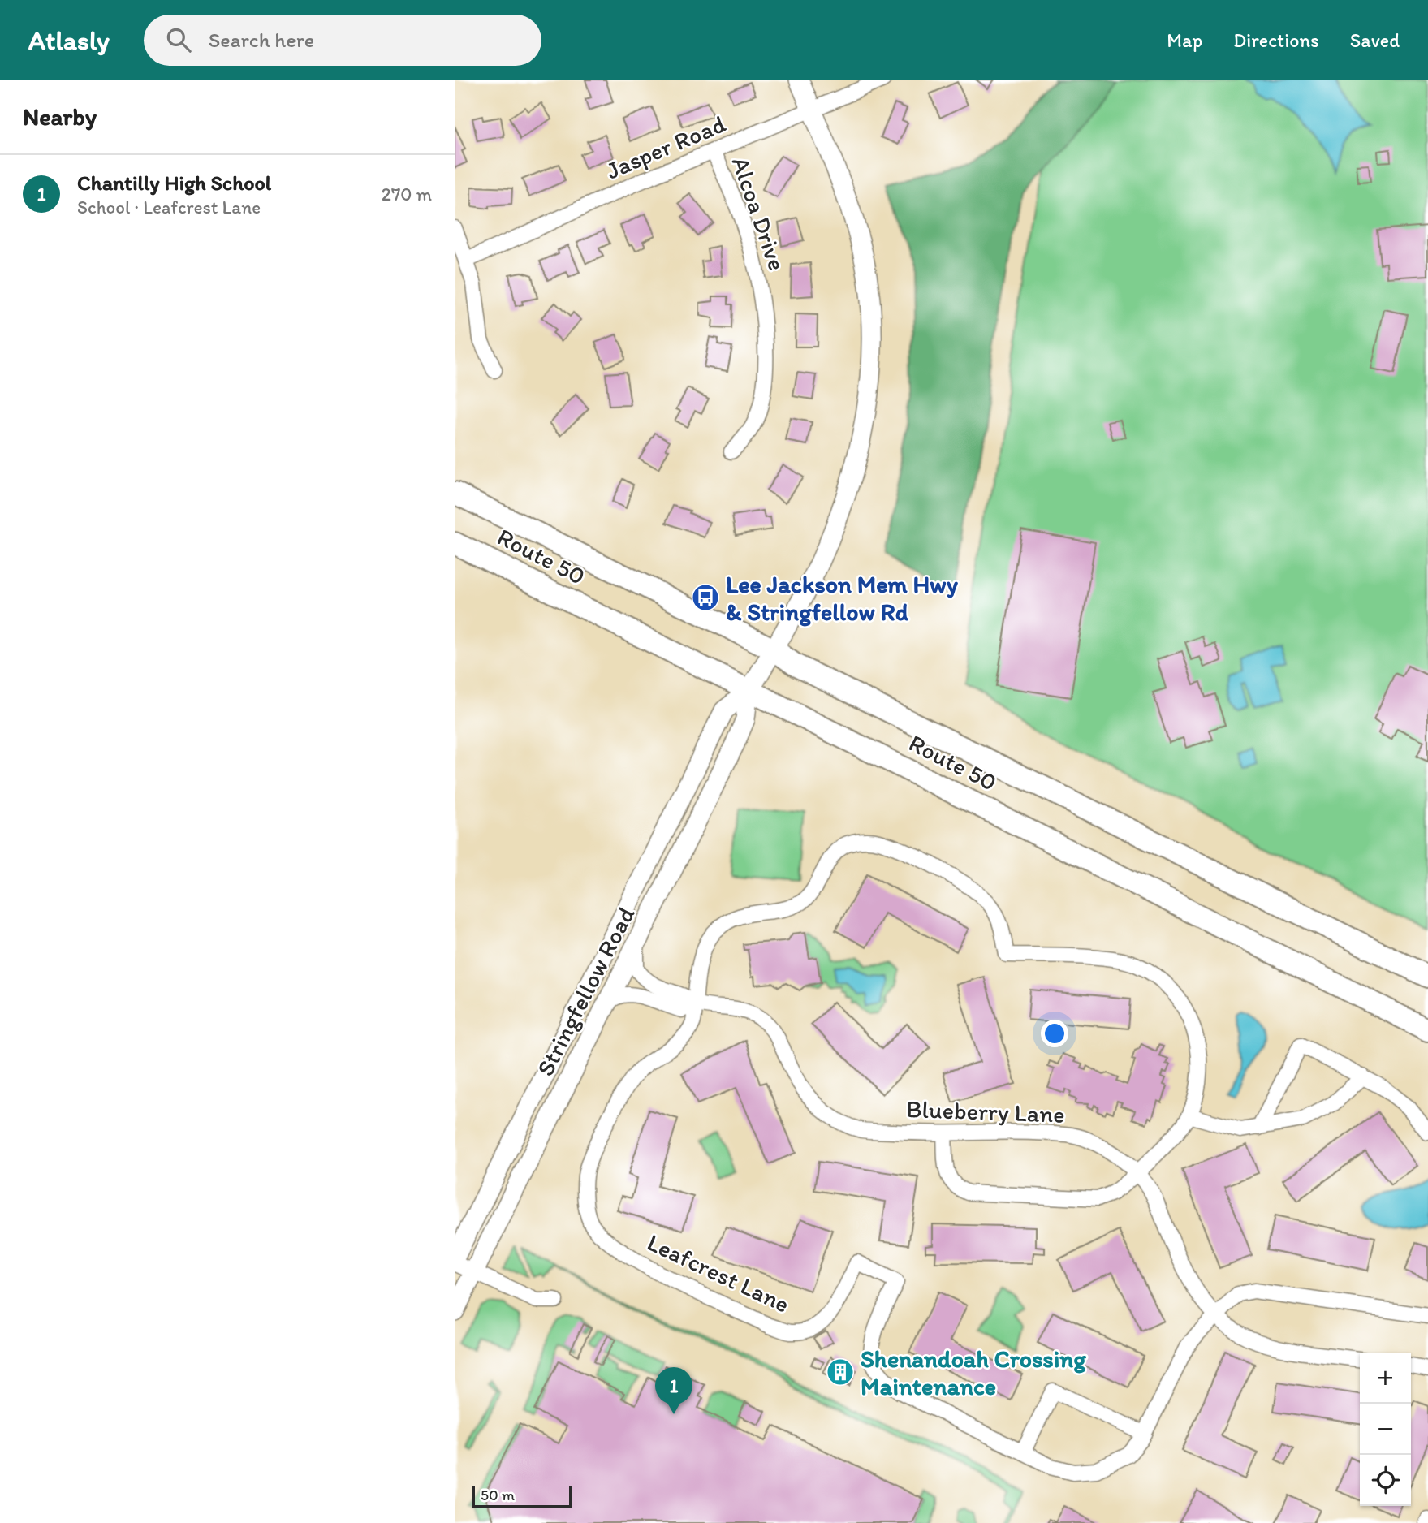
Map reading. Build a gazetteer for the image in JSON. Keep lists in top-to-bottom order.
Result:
{
  "streets": {
    "highway": ["Route 50"],
    "main road": ["Stringfellow Road"],
    "street": [
      "Jasper Road",
      "Alcoa Drive",
      "Blueberry Lane",
      "Leafcrest Lane"
    ]
  },
  "crossings": [
    ["Jasper Road", "Alcoa Drive"],
    ["Jasper Road", "Stringfellow Road"],
    ["Route 50", "Stringfellow Road"],
    ["Stringfellow Road", "Blueberry Lane"],
    ["Blueberry Lane", "Leafcrest Lane"]
  ],
  "places": {
    "bus stop": ["Lee Jackson Mem Hwy & Stringfellow Rd"],
    "building": ["Shenandoah Crossing Maintenance"]
  },
  "scale_bar": "50 m",
  "page": {
    "header": "Atlasly",
    "search": "Search here",
    "nav": ["Map", "Directions", "Saved"],
    "heading": "Nearby",
    "list": [
      {
        "mark": "1",
        "name": "Chantilly High School",
        "note": "School · Leafcrest Lane",
        "value": "270 m"
      }
    ],
    "map_buttons": ["+", "−"],
    "pins": "1",
    "scale": "50 m"
  }
}
